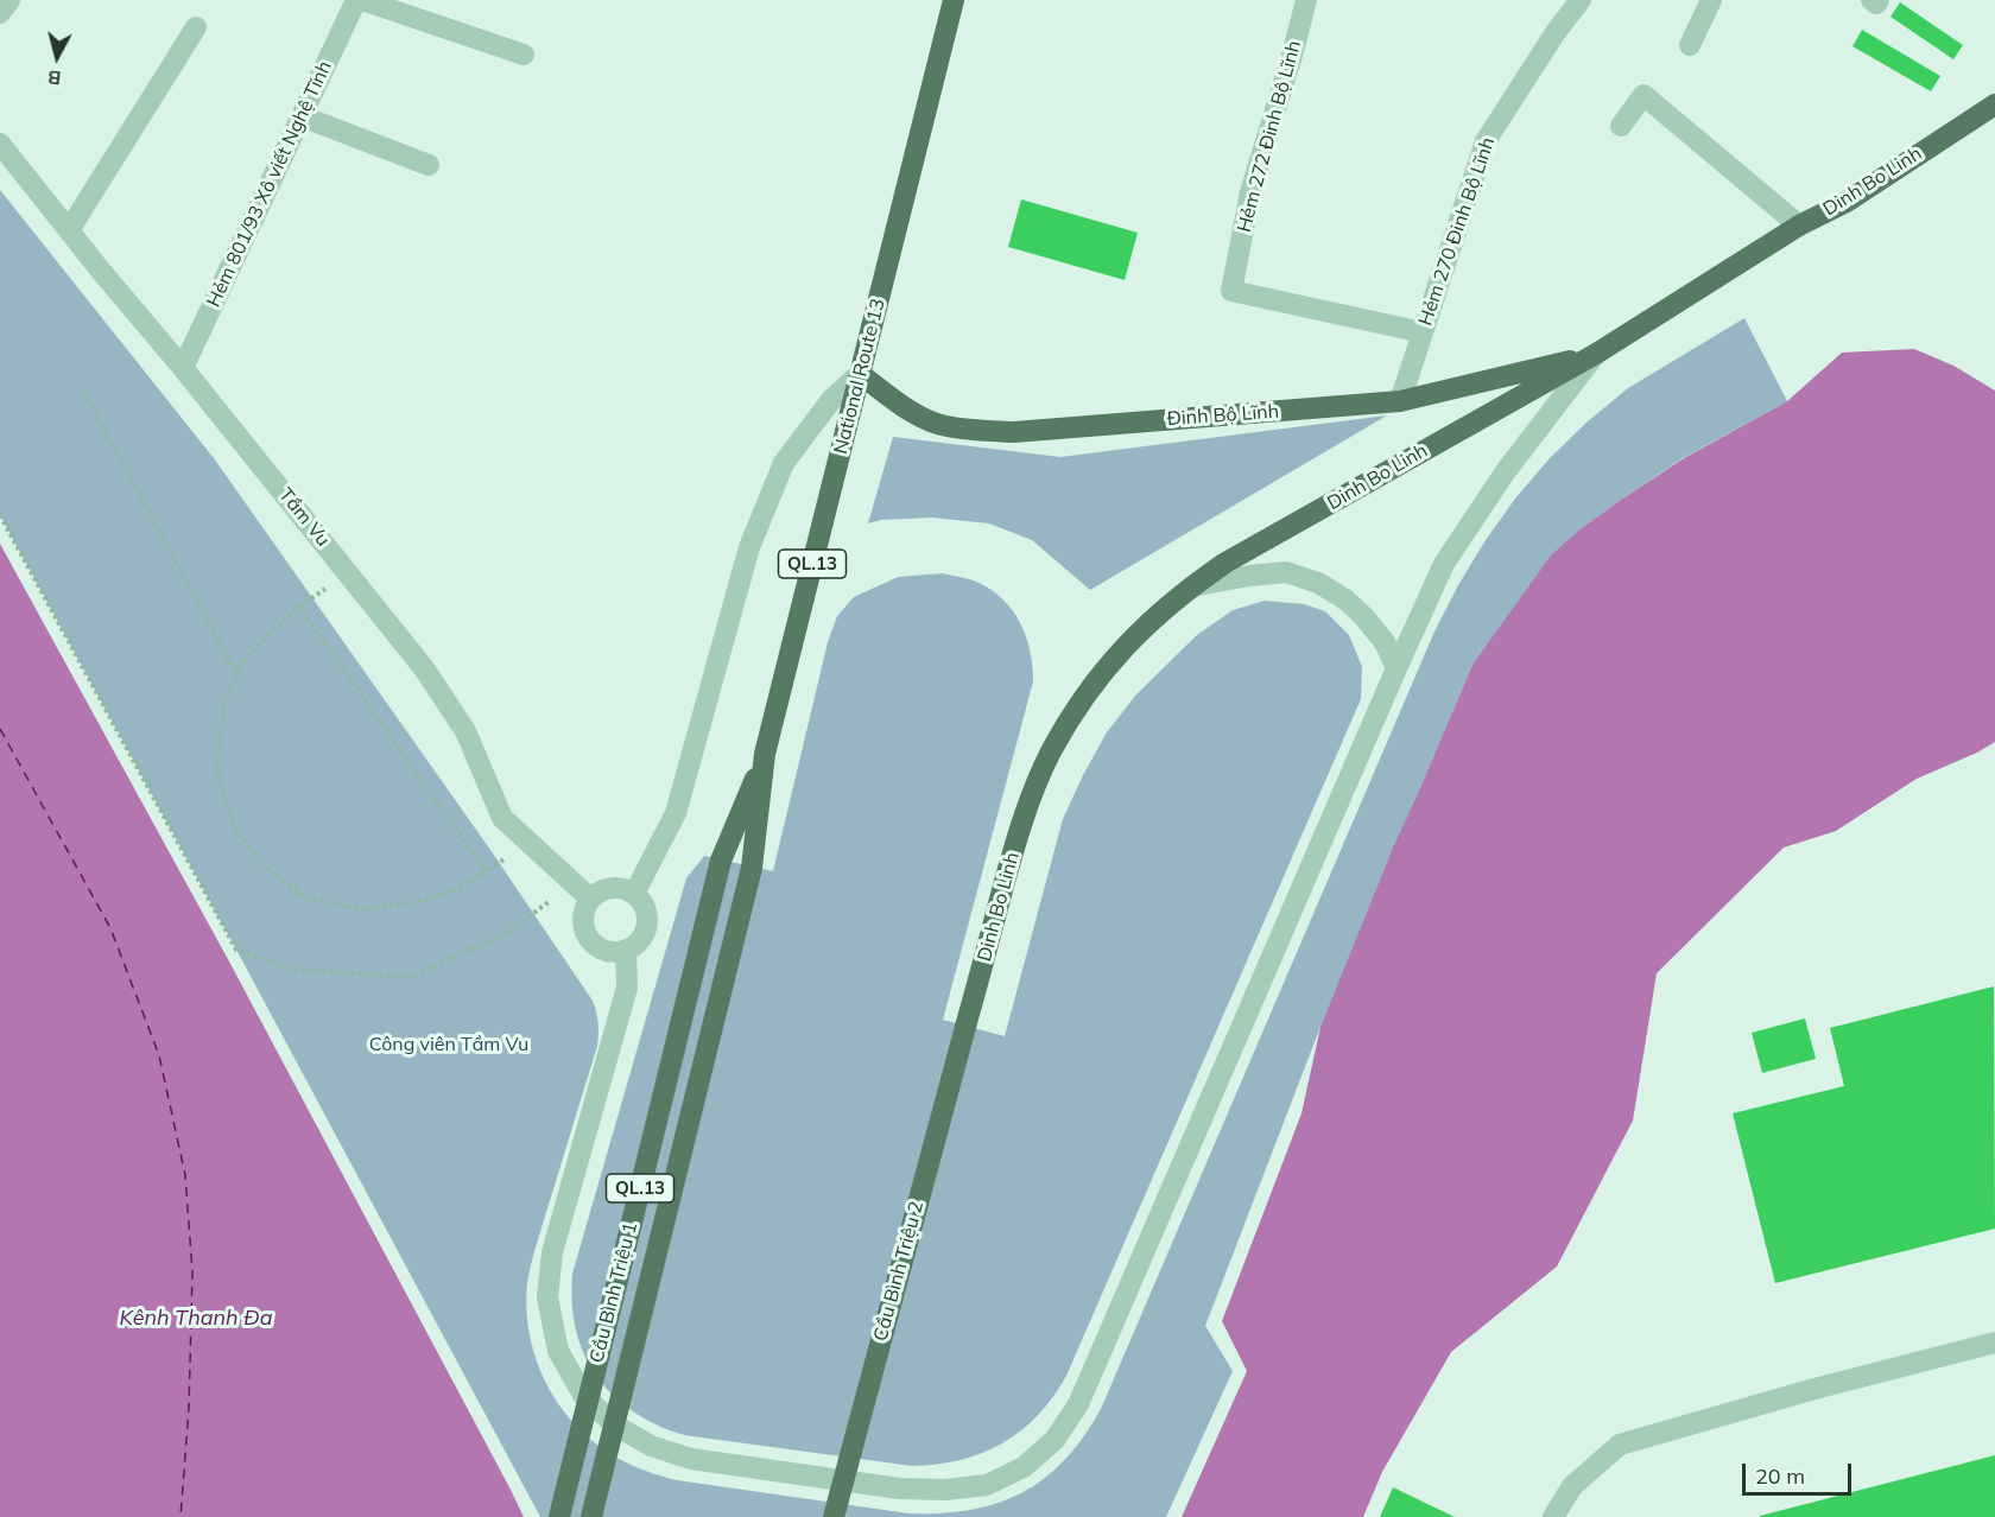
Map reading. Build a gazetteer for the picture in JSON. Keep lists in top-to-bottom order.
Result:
{
  "streets": {
    "main road": [
      "Dinh Bo Linh",
      "National Route 13",
      "Đinh Bộ Lĩnh",
      "QL.13",
      "Cầu Bình Triệu 2",
      "Cầu Bình Triệu 1"
    ],
    "street": [
      "Hẻm 272 Đinh Bộ Lĩnh",
      "Hẻm 801/93 Xô viết Nghệ Tĩnh",
      "Hẻm 270 Đinh Bộ Lĩnh",
      "Tầm Vu"
    ]
  },
  "crossings": [
    ["Hẻm 272 Đinh Bộ Lĩnh", "Hẻm 270 Đinh Bộ Lĩnh"],
    ["Dinh Bo Linh", "Đinh Bộ Lĩnh"],
    ["Dinh Bo Linh", "Cầu Bình Triệu 2"],
    ["Hẻm 801/93 Xô viết Nghệ Tĩnh", "Tầm Vu"],
    ["Hẻm 270 Đinh Bộ Lĩnh", "Đinh Bộ Lĩnh"],
    ["National Route 13", "Đinh Bộ Lĩnh"],
    ["National Route 13", "Cầu Bình Triệu 1"]
  ],
  "water": ["Kênh Thanh Đa"],
  "parks": ["Công viên Tầm Vu"],
  "scale_bar": "20 m",
  "north": "bottom"
}
